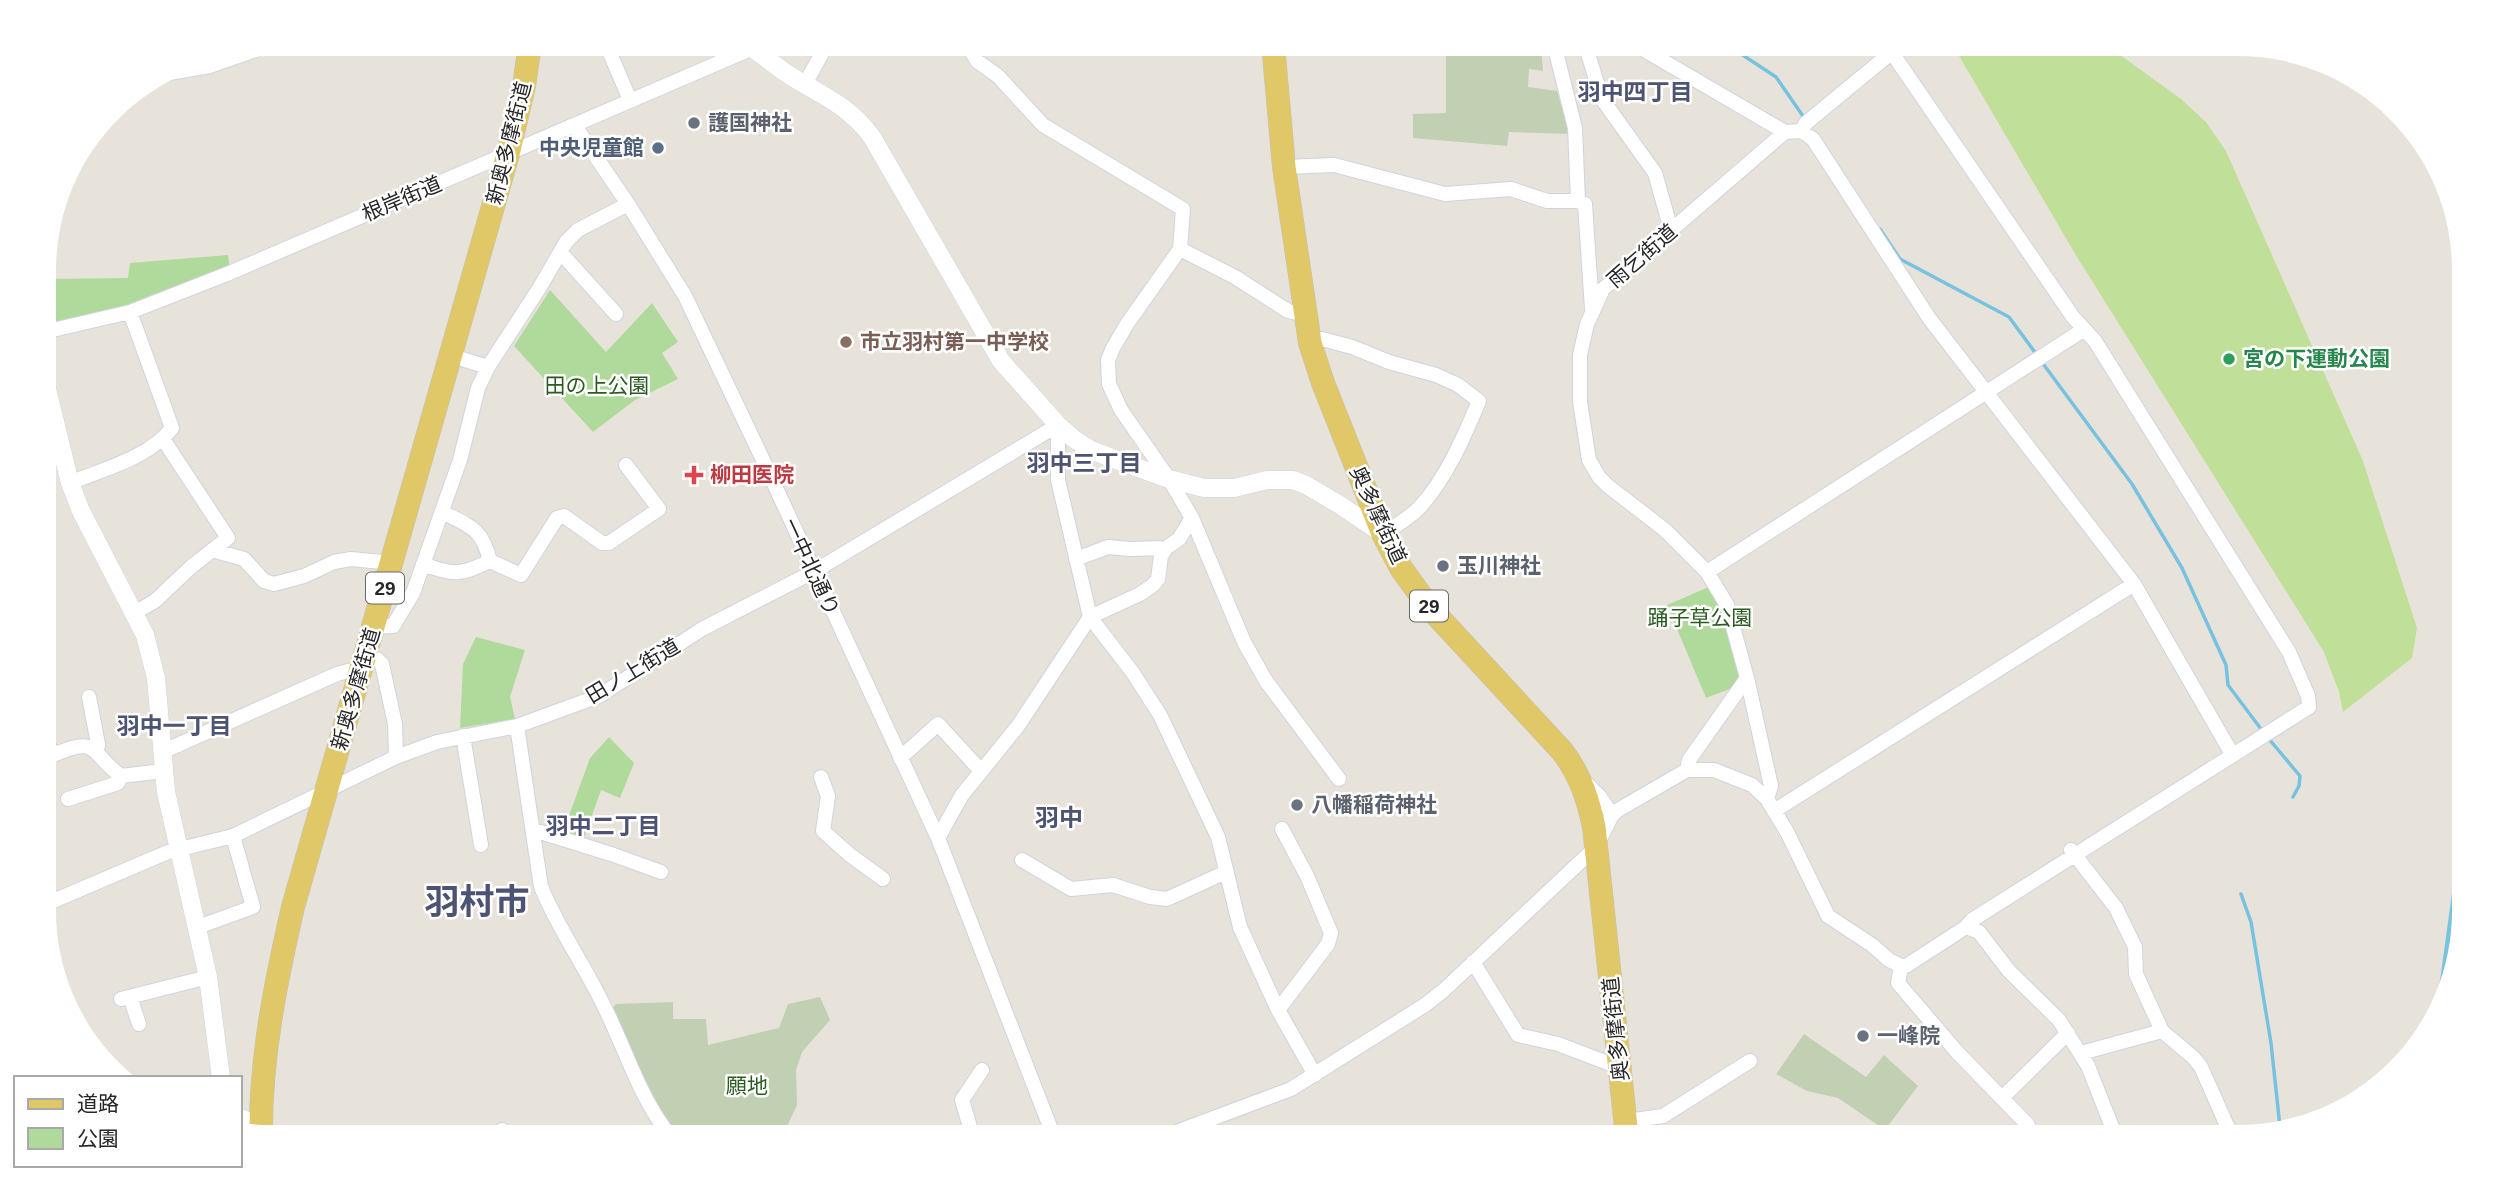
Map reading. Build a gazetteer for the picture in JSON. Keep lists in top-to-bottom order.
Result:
{
  "streets": {
    "main road": ["新奥多摩街道", "奥多摩街道", "29"],
    "street": [
      "根岸街道",
      "雨乞街道",
      "一中北通り",
      "田ノ上街道"
    ]
  },
  "crossings": [
    ["新奥多摩街道", "根岸街道"],
    ["新奥多摩街道", "田ノ上街道"],
    ["根岸街道", "一中北通り"],
    ["一中北通り", "田ノ上街道"]
  ],
  "districts": [
    "羽中四丁目",
    "羽中三丁目",
    "羽中一丁目",
    "羽中",
    "羽中二丁目",
    "羽村市"
  ],
  "parks": ["田の上公園", "踊子草公園", "願地"],
  "places": {
    "other": [
      "護国神社",
      "中央児童館",
      "市立羽村第一中学校",
      "宮の下運動公園",
      "玉川神社",
      "八幡稲荷神社",
      "一峰院"
    ],
    "health": ["柳田医院"]
  },
  "legend": ["道路", "公園"]
}
